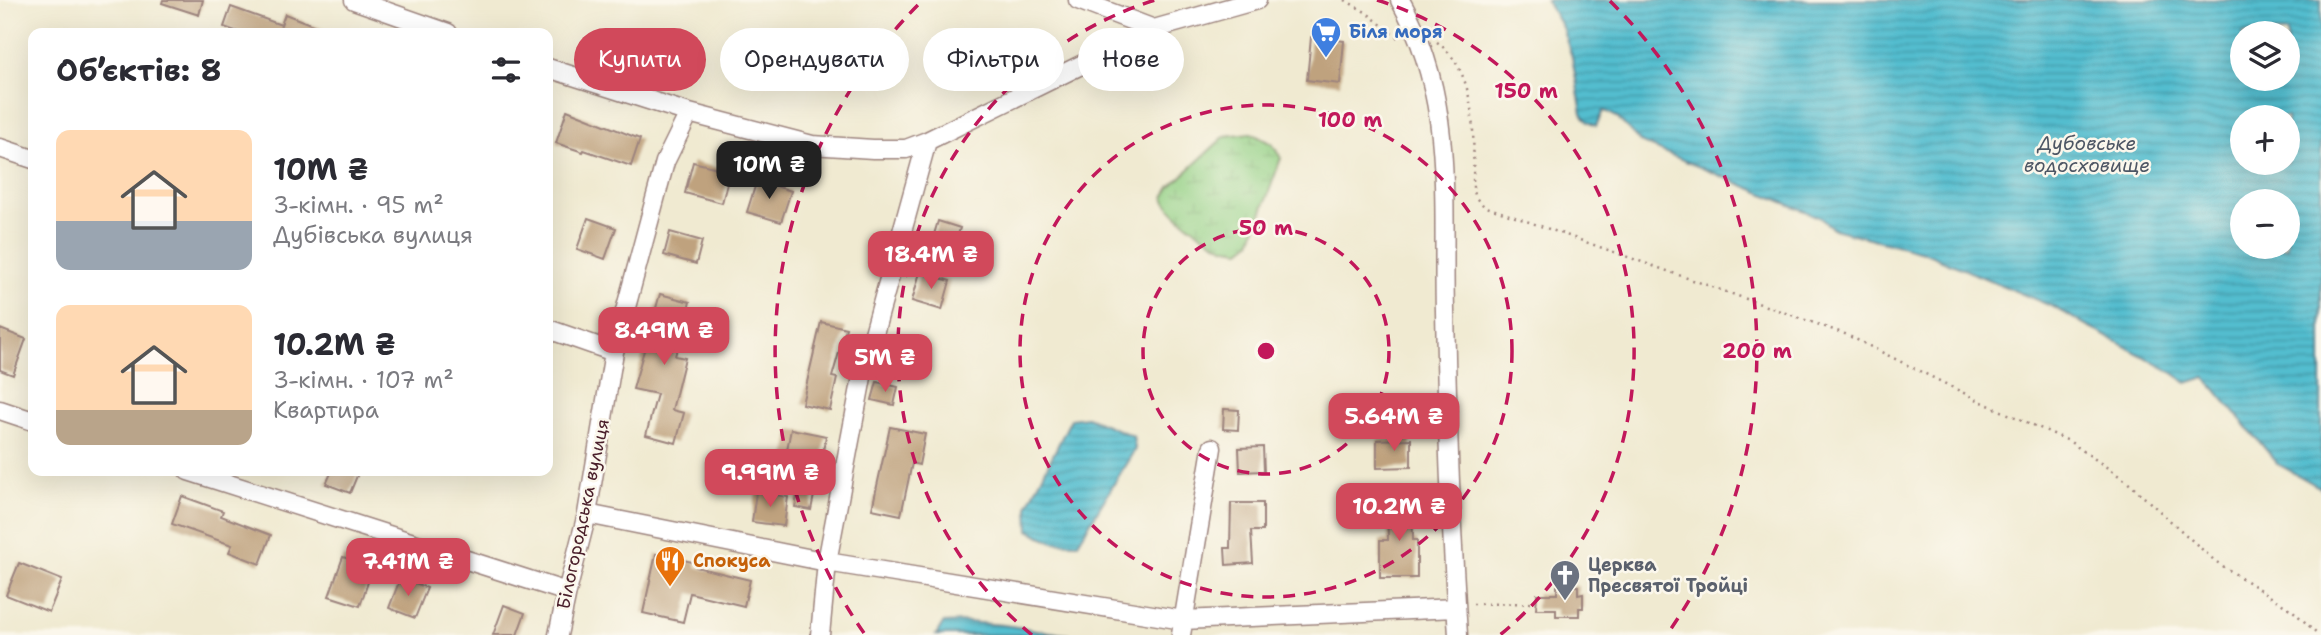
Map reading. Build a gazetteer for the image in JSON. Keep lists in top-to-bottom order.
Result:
{
  "streets": {
    "street": ["Білогородська вулиця"]
  },
  "water": ["Дубовське водосховище"],
  "places": {
    "supermarket": ["Біля моря"],
    "restaurant": ["Спокуса"],
    "church": ["Церква Пресвятої Тройці"]
  },
  "page": {
    "map_buttons": ["+", "−"],
    "chip": [
      "Купити",
      "Орендувати",
      "Фільтри",
      "Нове"
    ],
    "heading": "Об’єктів: 8",
    "list": [
      {
        "name": "10M ₴",
        "note": "3-кімн. · 95 m² · Дубівська вулиця"
      },
      {
        "name": "10.2M ₴",
        "note": "3-кімн. · 107 m² · Квартира"
      }
    ],
    "price": [
      "10M ₴",
      "18.4M ₴",
      "8.49M ₴",
      "5M ₴",
      "5.64M ₴",
      "9.99M ₴",
      "10.2M ₴",
      "7.41M ₴"
    ]
  },
  "rings": [
    "150 m",
    "100 m",
    "50 m",
    "200 m"
  ]
}
